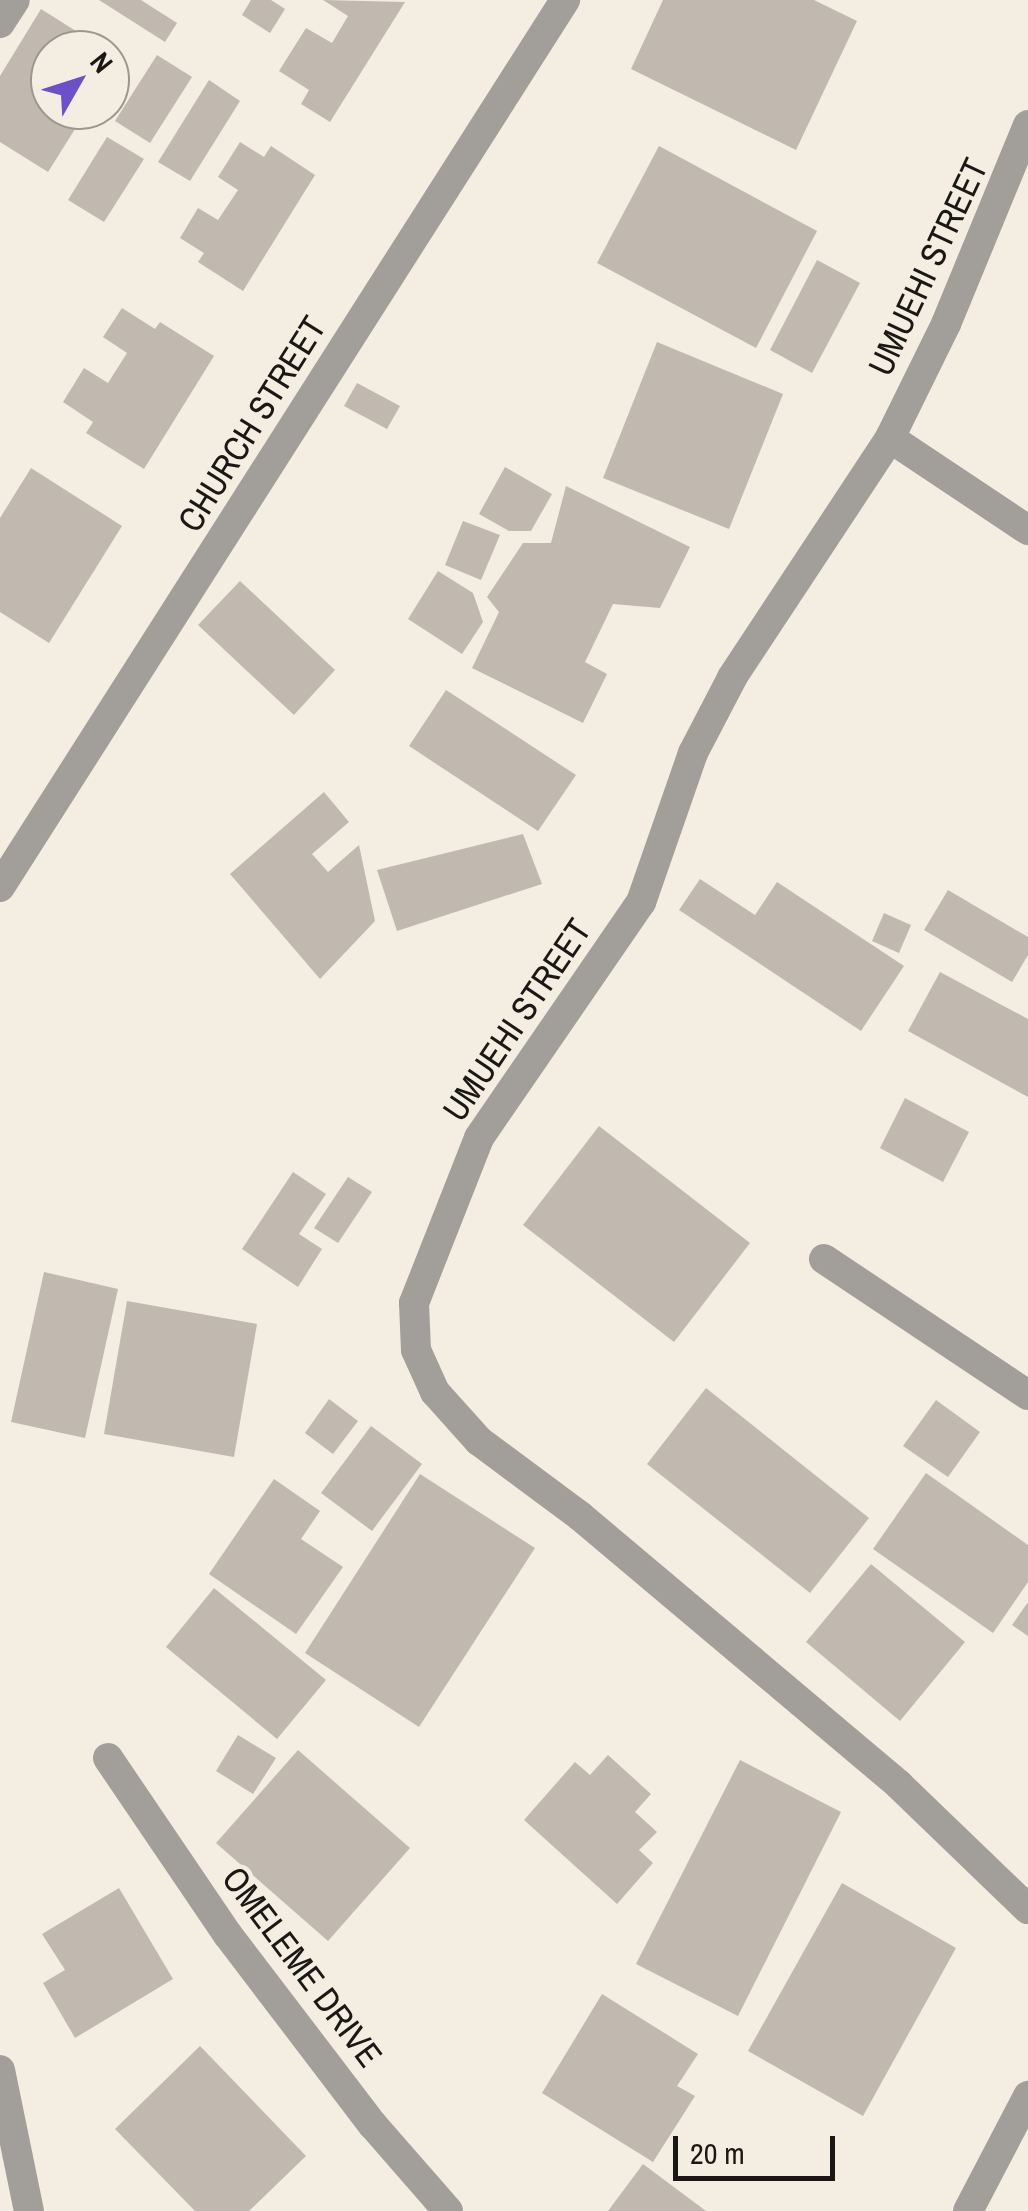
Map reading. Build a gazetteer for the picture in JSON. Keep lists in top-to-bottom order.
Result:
{
  "streets": {
    "street": ["UMUEHI STREET", "CHURCH STREET", "OMELEME DRIVE"]
  },
  "scale_bar": "20 m",
  "north": "top right"
}
